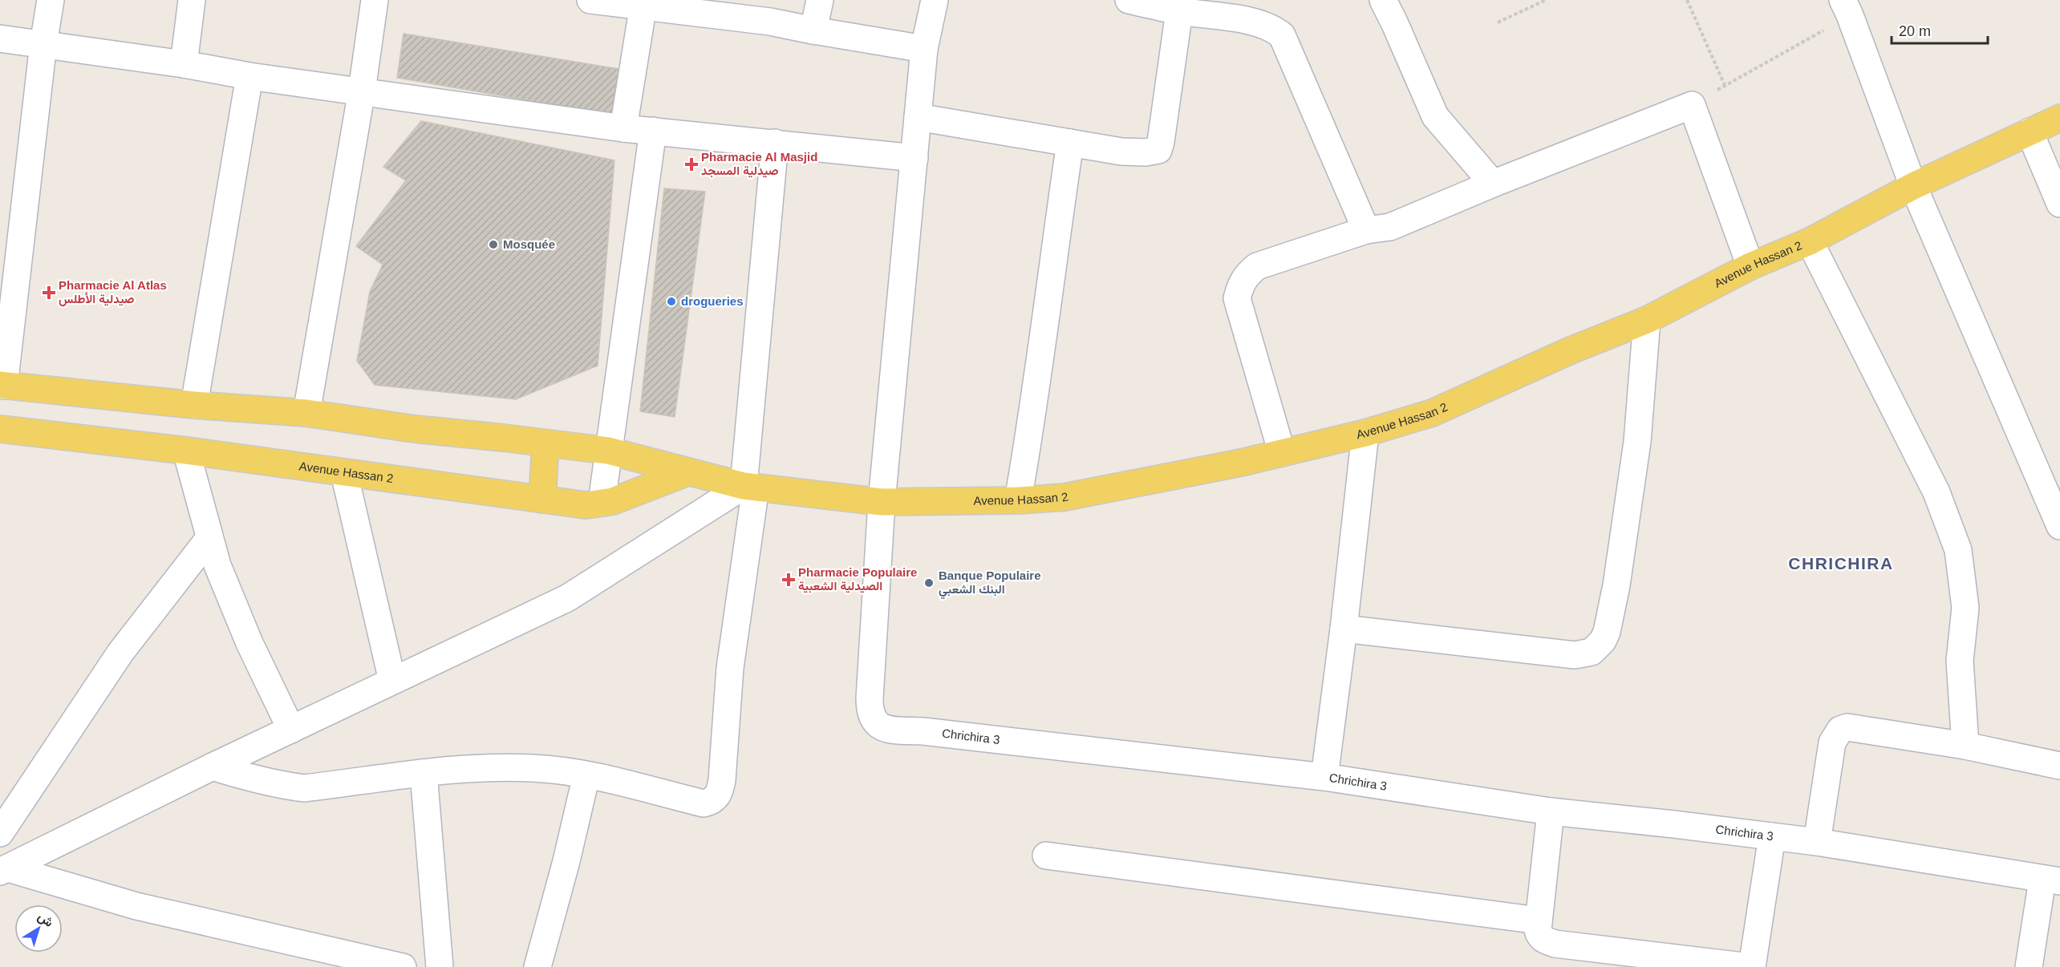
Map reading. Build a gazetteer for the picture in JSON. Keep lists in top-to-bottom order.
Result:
{
  "streets": {
    "main road": ["Avenue Hassan 2"],
    "street": ["Chrichira 3"]
  },
  "crossings": [
    ["Avenue Hassan 2", "Chrichira 3"]
  ],
  "districts": ["CHRICHIRA"],
  "places": {
    "health": ["Pharmacie Al Masjid صيدلية المسجد", "Pharmacie Al Atlas صيدلية الأطلس", "Pharmacie Populaire الصيدلية الشعبية"],
    "other": ["Mosquée", "drogueries", "Banque Populaire البنك الشعبي"]
  },
  "scale_bar": "20 m",
  "north": "top right"
}
